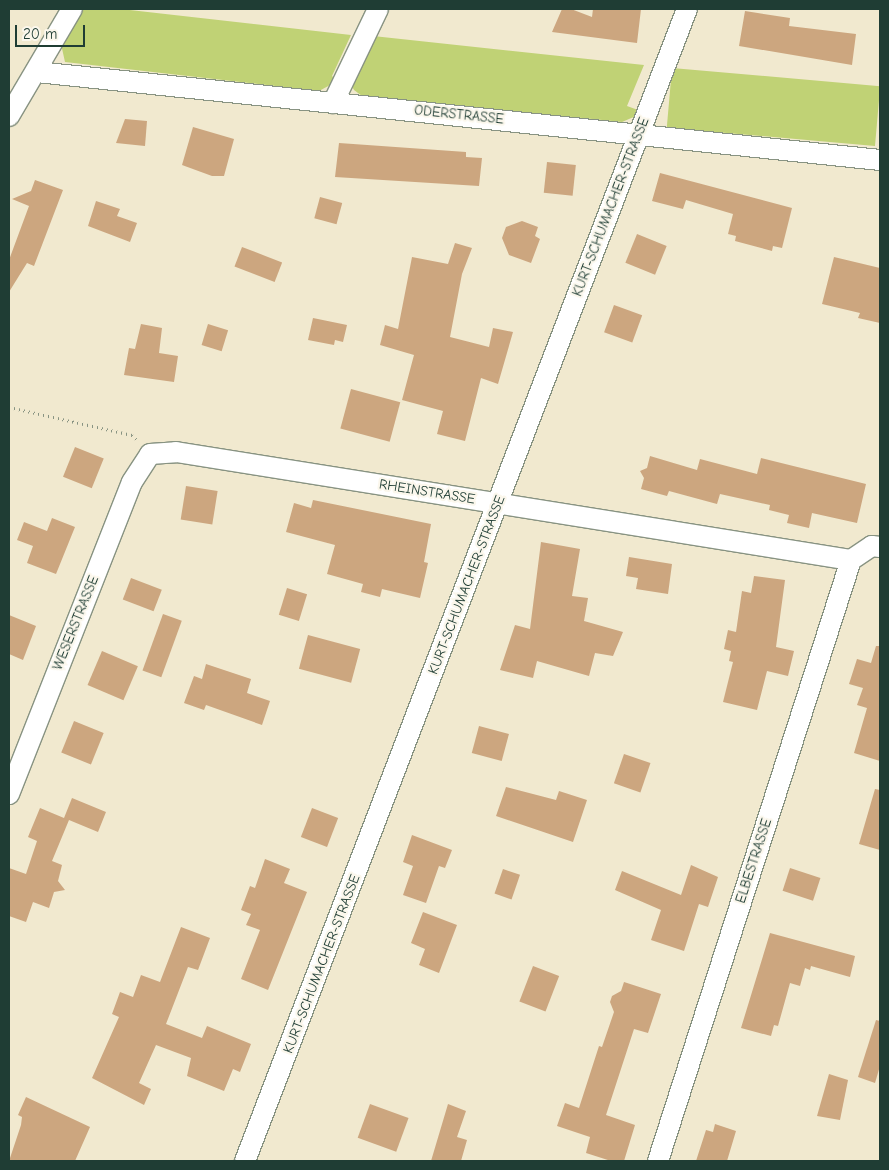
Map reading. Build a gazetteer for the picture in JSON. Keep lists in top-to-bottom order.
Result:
{
  "streets": {
    "street": [
      "ODERSTRASSE",
      "KURT-SCHUMACHER-STRASSE",
      "RHEINSTRASSE",
      "WESERSTRASSE",
      "ELBESTRASSE"
    ]
  },
  "crossings": [
    ["ODERSTRASSE", "KURT-SCHUMACHER-STRASSE"],
    ["KURT-SCHUMACHER-STRASSE", "RHEINSTRASSE"],
    ["RHEINSTRASSE", "WESERSTRASSE"],
    ["RHEINSTRASSE", "ELBESTRASSE"]
  ],
  "scale_bar": "20 m"
}
